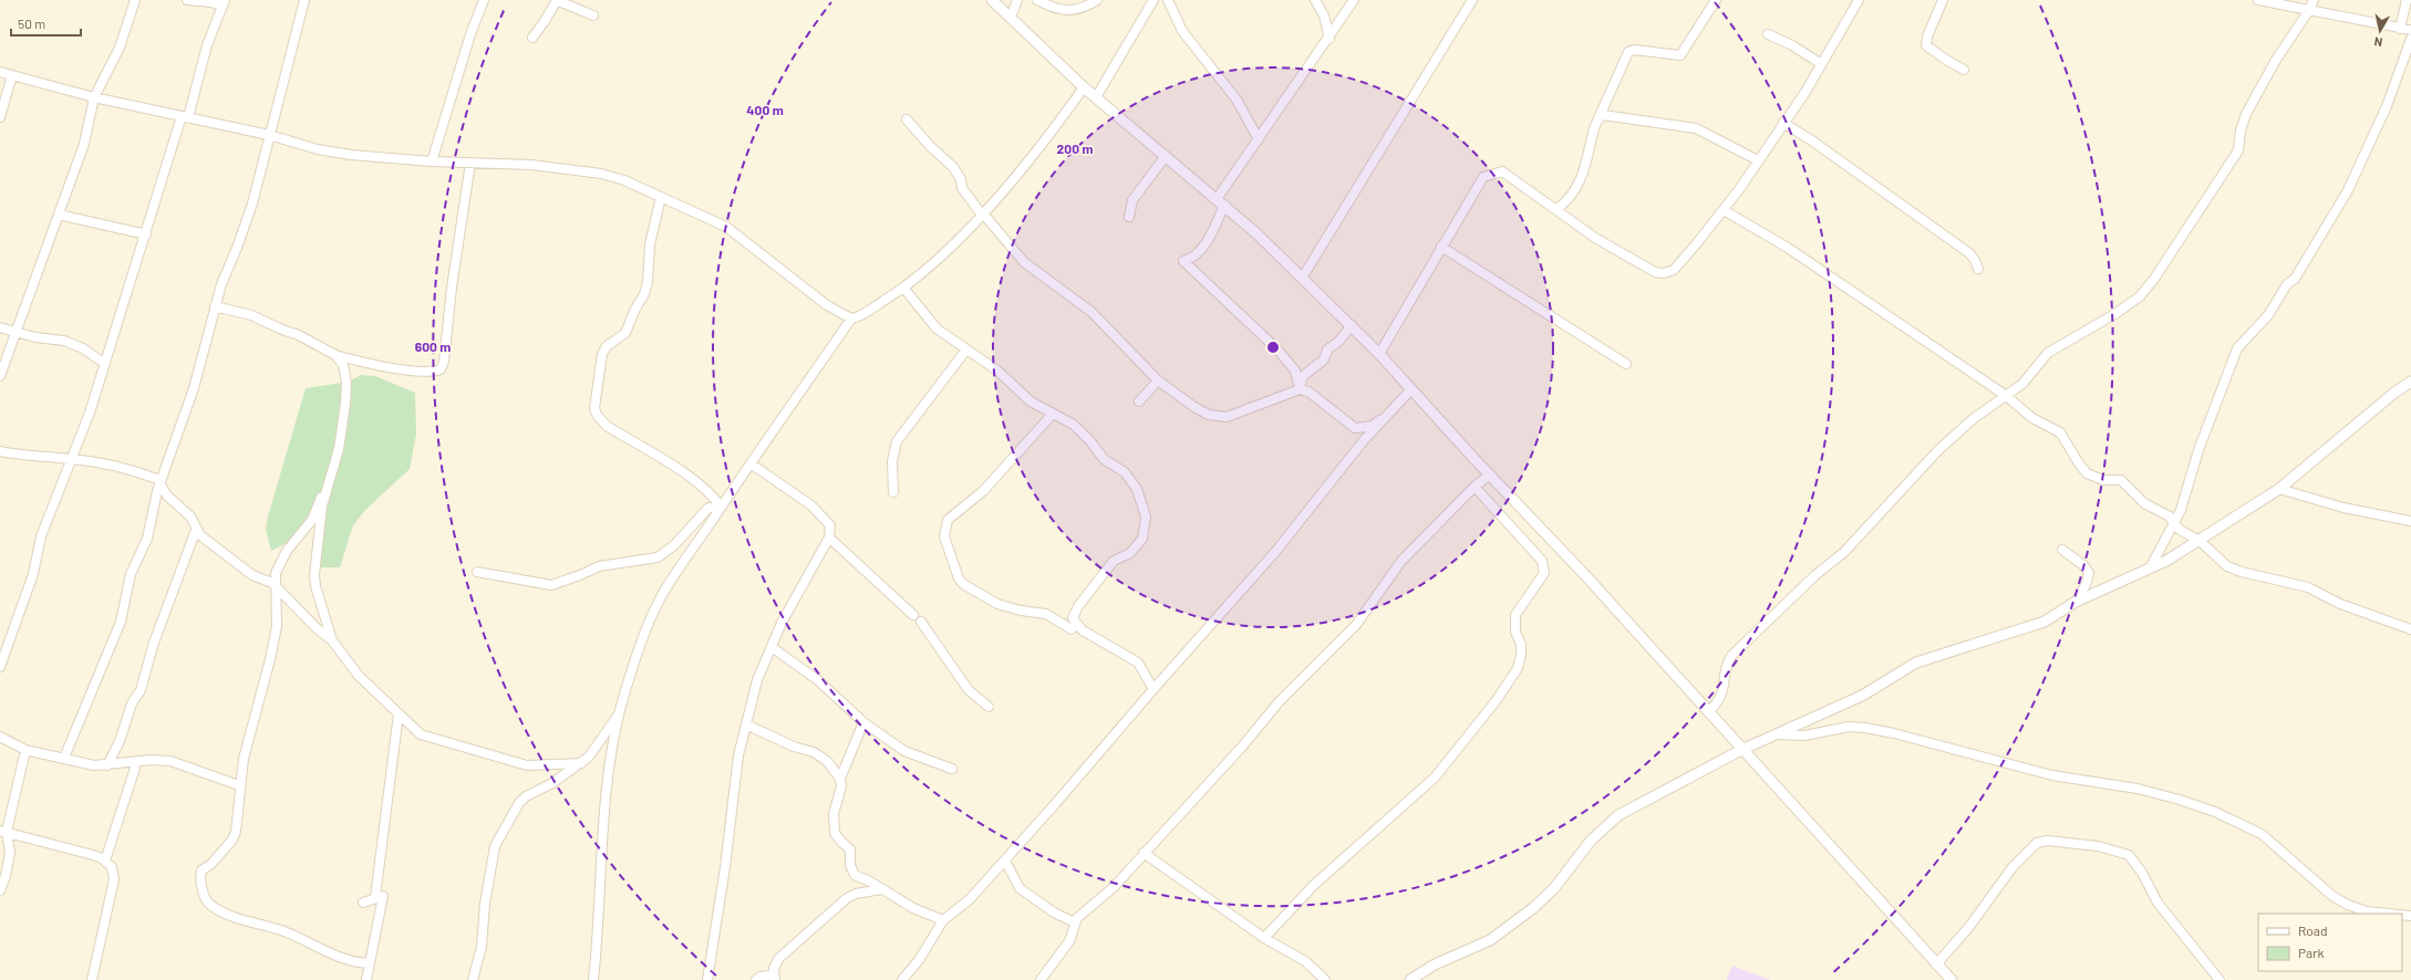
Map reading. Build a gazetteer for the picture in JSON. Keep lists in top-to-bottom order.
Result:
{
  "legend": ["Road", "Park"],
  "scale_bar": "50 m",
  "north": "bottom",
  "rings": ["400 m", "200 m", "600 m"]
}
